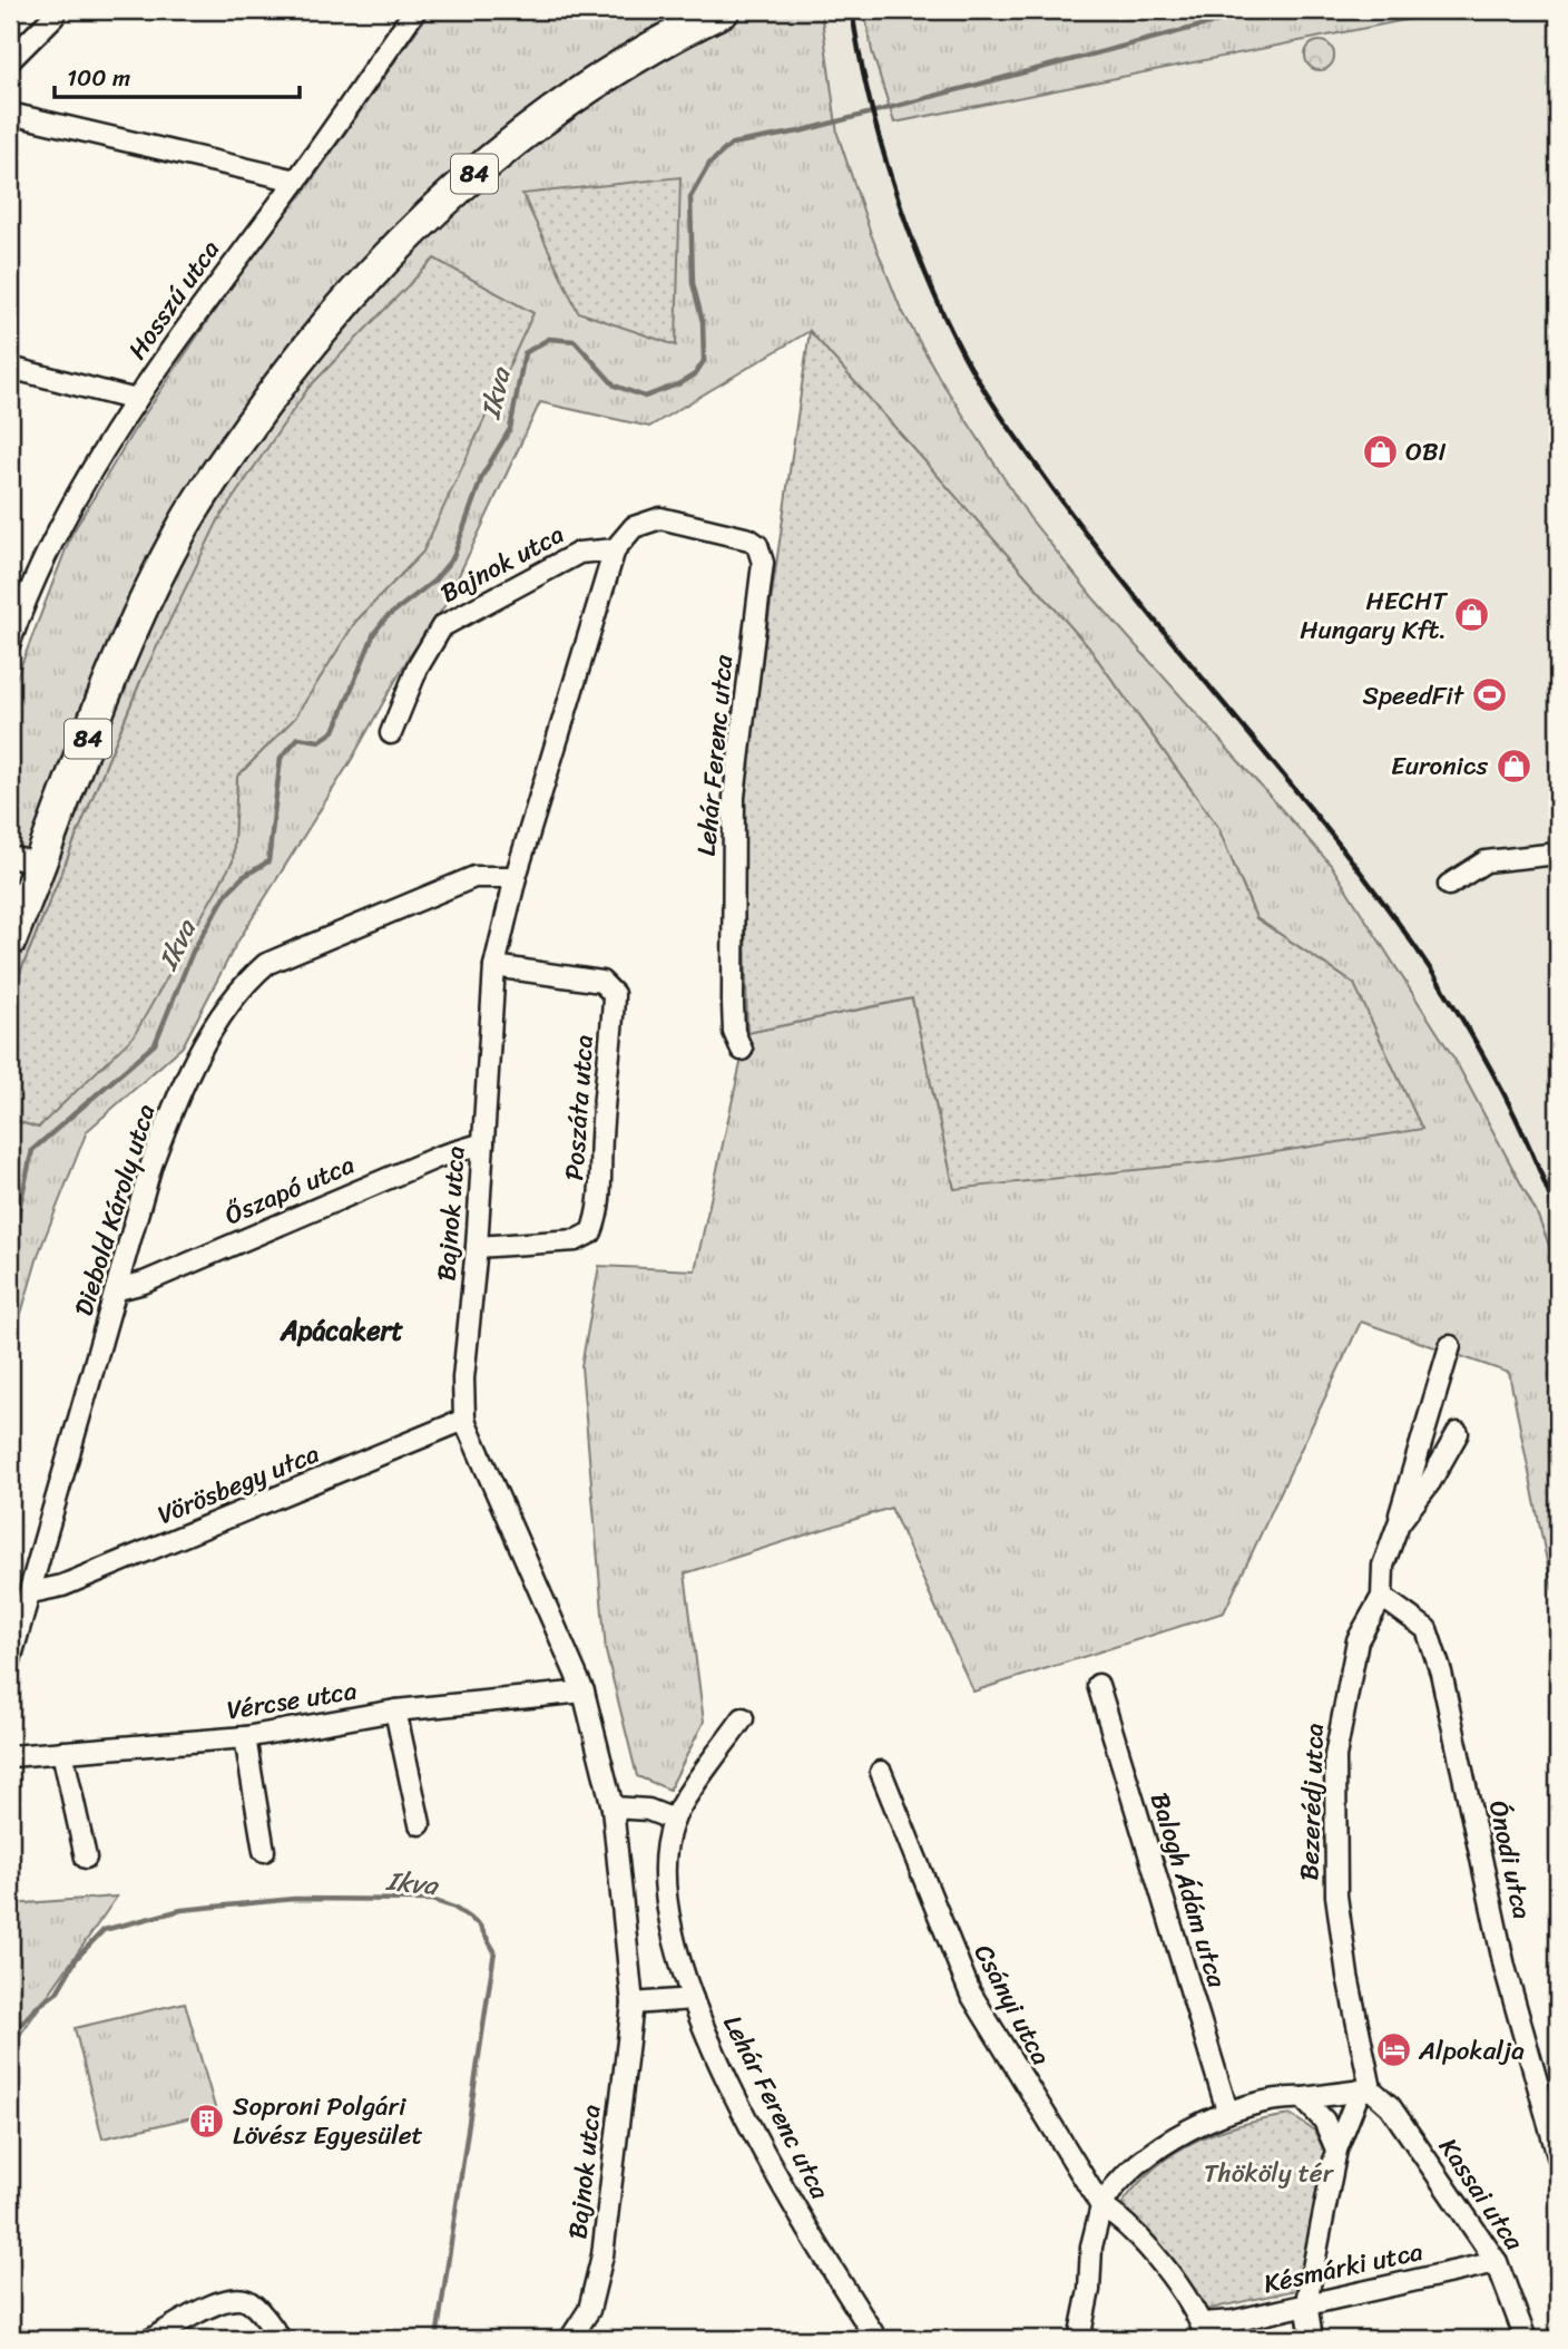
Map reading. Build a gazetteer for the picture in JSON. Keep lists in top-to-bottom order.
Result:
{
  "streets": {
    "main road": ["84"],
    "street": [
      "Hosszú utca",
      "Bajnok utca",
      "Lehár Ferenc utca",
      "Poszáta utca",
      "Őszapó utca",
      "Diebold Károly utca",
      "Vörösbegy utca",
      "Vércse utca",
      "Bezerédj utca",
      "Ónodi utca",
      "Balogh Ádám utca",
      "Csányi utca",
      "Kassai utca",
      "Késmárki utca"
    ]
  },
  "crossings": [
    ["Bajnok utca", "Lehár Ferenc utca"],
    ["Bajnok utca", "Poszáta utca"],
    ["Bajnok utca", "Őszapó utca"],
    ["Bajnok utca", "Diebold Károly utca"],
    ["Bajnok utca", "Vörösbegy utca"],
    ["Bajnok utca", "Vércse utca"],
    ["Őszapó utca", "Diebold Károly utca"],
    ["Diebold Károly utca", "Vörösbegy utca"],
    ["Bezerédj utca", "Ónodi utca"],
    ["Bezerédj utca", "Kassai utca"],
    ["Kassai utca", "Késmárki utca"]
  ],
  "districts": ["Apácakert"],
  "water": ["Ikva"],
  "parks": ["Thököly tér"],
  "places": {
    "shop": ["OBI", "HECHT Hungary Kft.", "Euronics"],
    "sports": ["SpeedFit"],
    "hotel": ["Alpokalja"],
    "building": ["Soproni Polgári Lövész Egyesület"]
  },
  "scale_bar": "100 m"
}
